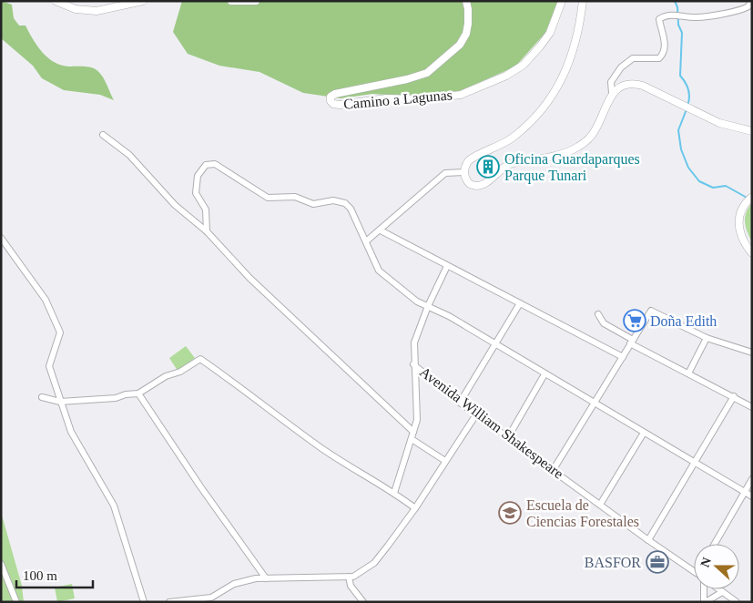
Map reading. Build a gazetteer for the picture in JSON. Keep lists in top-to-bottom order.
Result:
{
  "streets": {
    "street": ["Camino a Lagunas", "Avenida William Shakespeare"]
  },
  "places": {
    "building": ["Oficina Guardaparques Parque Tunari"],
    "supermarket": ["Doña Edith"],
    "school or university": ["Escuela de Ciencias Forestales"],
    "office": ["BASFOR"]
  },
  "scale_bar": "100 m",
  "north": "left"
}
